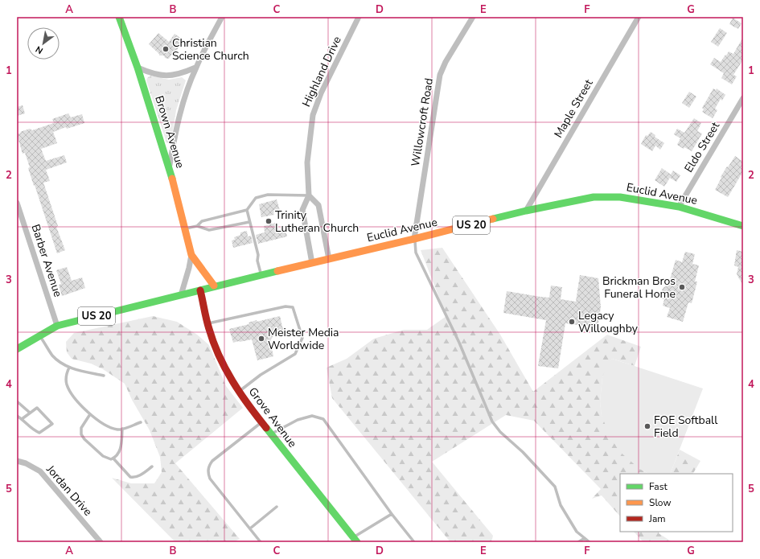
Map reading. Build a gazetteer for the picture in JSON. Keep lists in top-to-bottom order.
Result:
{
  "streets": {
    "main road": [
      "Brown Avenue",
      "Euclid Avenue",
      "US 20",
      "Grove Avenue"
    ],
    "street": [
      "Highland Drive",
      "Maple Street",
      "Willowcroft Road",
      "Eldo Street",
      "Barber Avenue",
      "Jordan Drive"
    ]
  },
  "crossings": [
    ["Highland Drive", "Euclid Avenue"],
    ["Maple Street", "Euclid Avenue"],
    ["Willowcroft Road", "Euclid Avenue"],
    ["Brown Avenue", "Euclid Avenue"],
    ["Eldo Street", "Euclid Avenue"],
    ["Euclid Avenue", "Barber Avenue"],
    ["Euclid Avenue", "Grove Avenue"]
  ],
  "places": [
    "Christian Science Church",
    "Trinity Lutheran Church",
    "Brickman Bros Funeral Home",
    "Legacy Willoughby",
    "Meister Media Worldwide",
    "FOE Softball Field"
  ],
  "legend": ["Fast", "Slow", "Jam"],
  "north": "bottom left",
  "grid": {
    "columns": [
      "A",
      "B",
      "C",
      "D",
      "E",
      "F",
      "G"
    ],
    "rows": [
      "1",
      "2",
      "3",
      "4",
      "5"
    ]
  }
}
